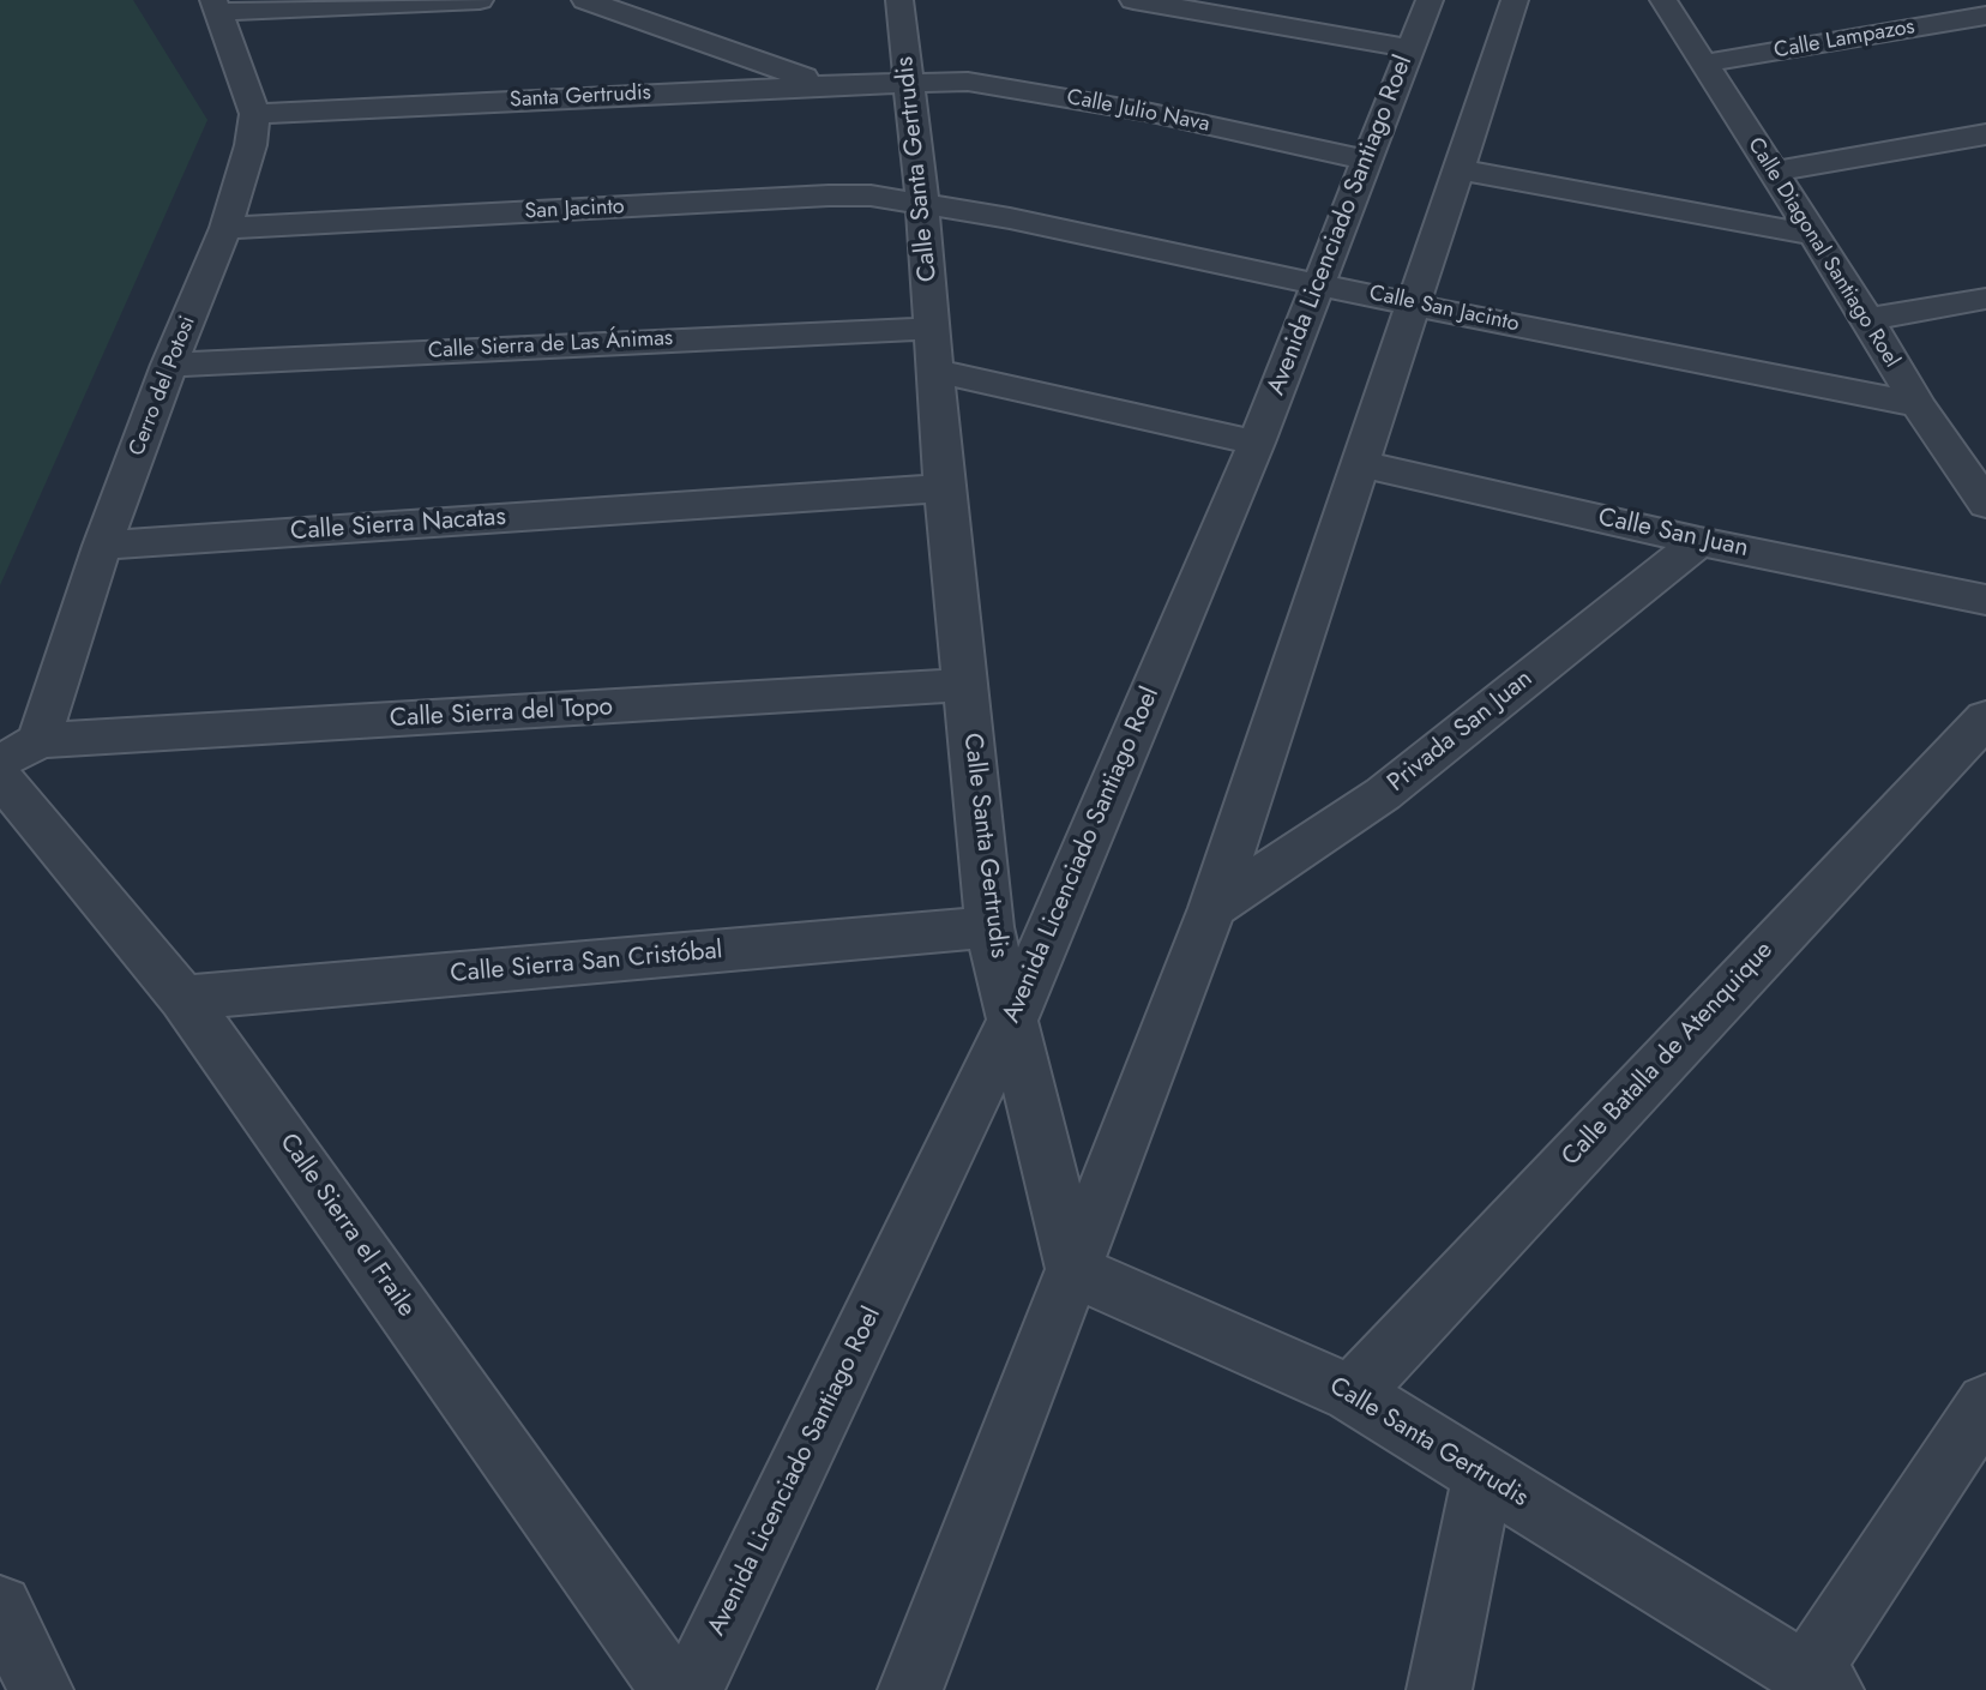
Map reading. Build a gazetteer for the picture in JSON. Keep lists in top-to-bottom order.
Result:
{
  "streets": {
    "street": [
      "Calle Lampazos",
      "Santa Gertrudis",
      "Calle Julio Nava",
      "Calle Santa Gertrudis",
      "San Jacinto",
      "Avenida Licenciado Santiago Roel",
      "Calle Diagonal Santiago Roel",
      "Calle San Jacinto",
      "Calle Sierra de Las Ánimas",
      "Cerro del Potosi",
      "Calle Sierra Nacatas",
      "Calle San Juan",
      "Calle Sierra del Topo",
      "Privada San Juan",
      "Calle Sierra San Cristóbal",
      "Calle Batalla de Atenquique",
      "Calle Sierra el Fraile"
    ]
  },
  "crossings": [
    ["Calle Lampazos", "Calle Diagonal Santiago Roel"],
    ["Santa Gertrudis", "Calle Julio Nava"],
    ["Santa Gertrudis", "Calle Santa Gertrudis"],
    ["Santa Gertrudis", "Cerro del Potosi"],
    ["Calle Julio Nava", "Calle Santa Gertrudis"],
    ["Calle Julio Nava", "Avenida Licenciado Santiago Roel"],
    ["Calle Santa Gertrudis", "San Jacinto"],
    ["Calle Santa Gertrudis", "Avenida Licenciado Santiago Roel"],
    ["Calle Santa Gertrudis", "Calle San Jacinto"],
    ["Calle Santa Gertrudis", "Calle Sierra de Las Ánimas"],
    ["Calle Santa Gertrudis", "Calle Sierra Nacatas"],
    ["Calle Santa Gertrudis", "Calle Sierra del Topo"],
    ["Calle Santa Gertrudis", "Calle Sierra San Cristóbal"],
    ["Calle Santa Gertrudis", "Calle Batalla de Atenquique"],
    ["San Jacinto", "Calle San Jacinto"],
    ["San Jacinto", "Cerro del Potosi"],
    ["Avenida Licenciado Santiago Roel", "Calle San Jacinto"],
    ["Calle Diagonal Santiago Roel", "Calle San Jacinto"],
    ["Calle Sierra de Las Ánimas", "Cerro del Potosi"],
    ["Cerro del Potosi", "Calle Sierra Nacatas"],
    ["Calle San Juan", "Privada San Juan"],
    ["Calle Sierra del Topo", "Calle Sierra el Fraile"],
    ["Calle Sierra San Cristóbal", "Calle Sierra el Fraile"]
  ]
}
